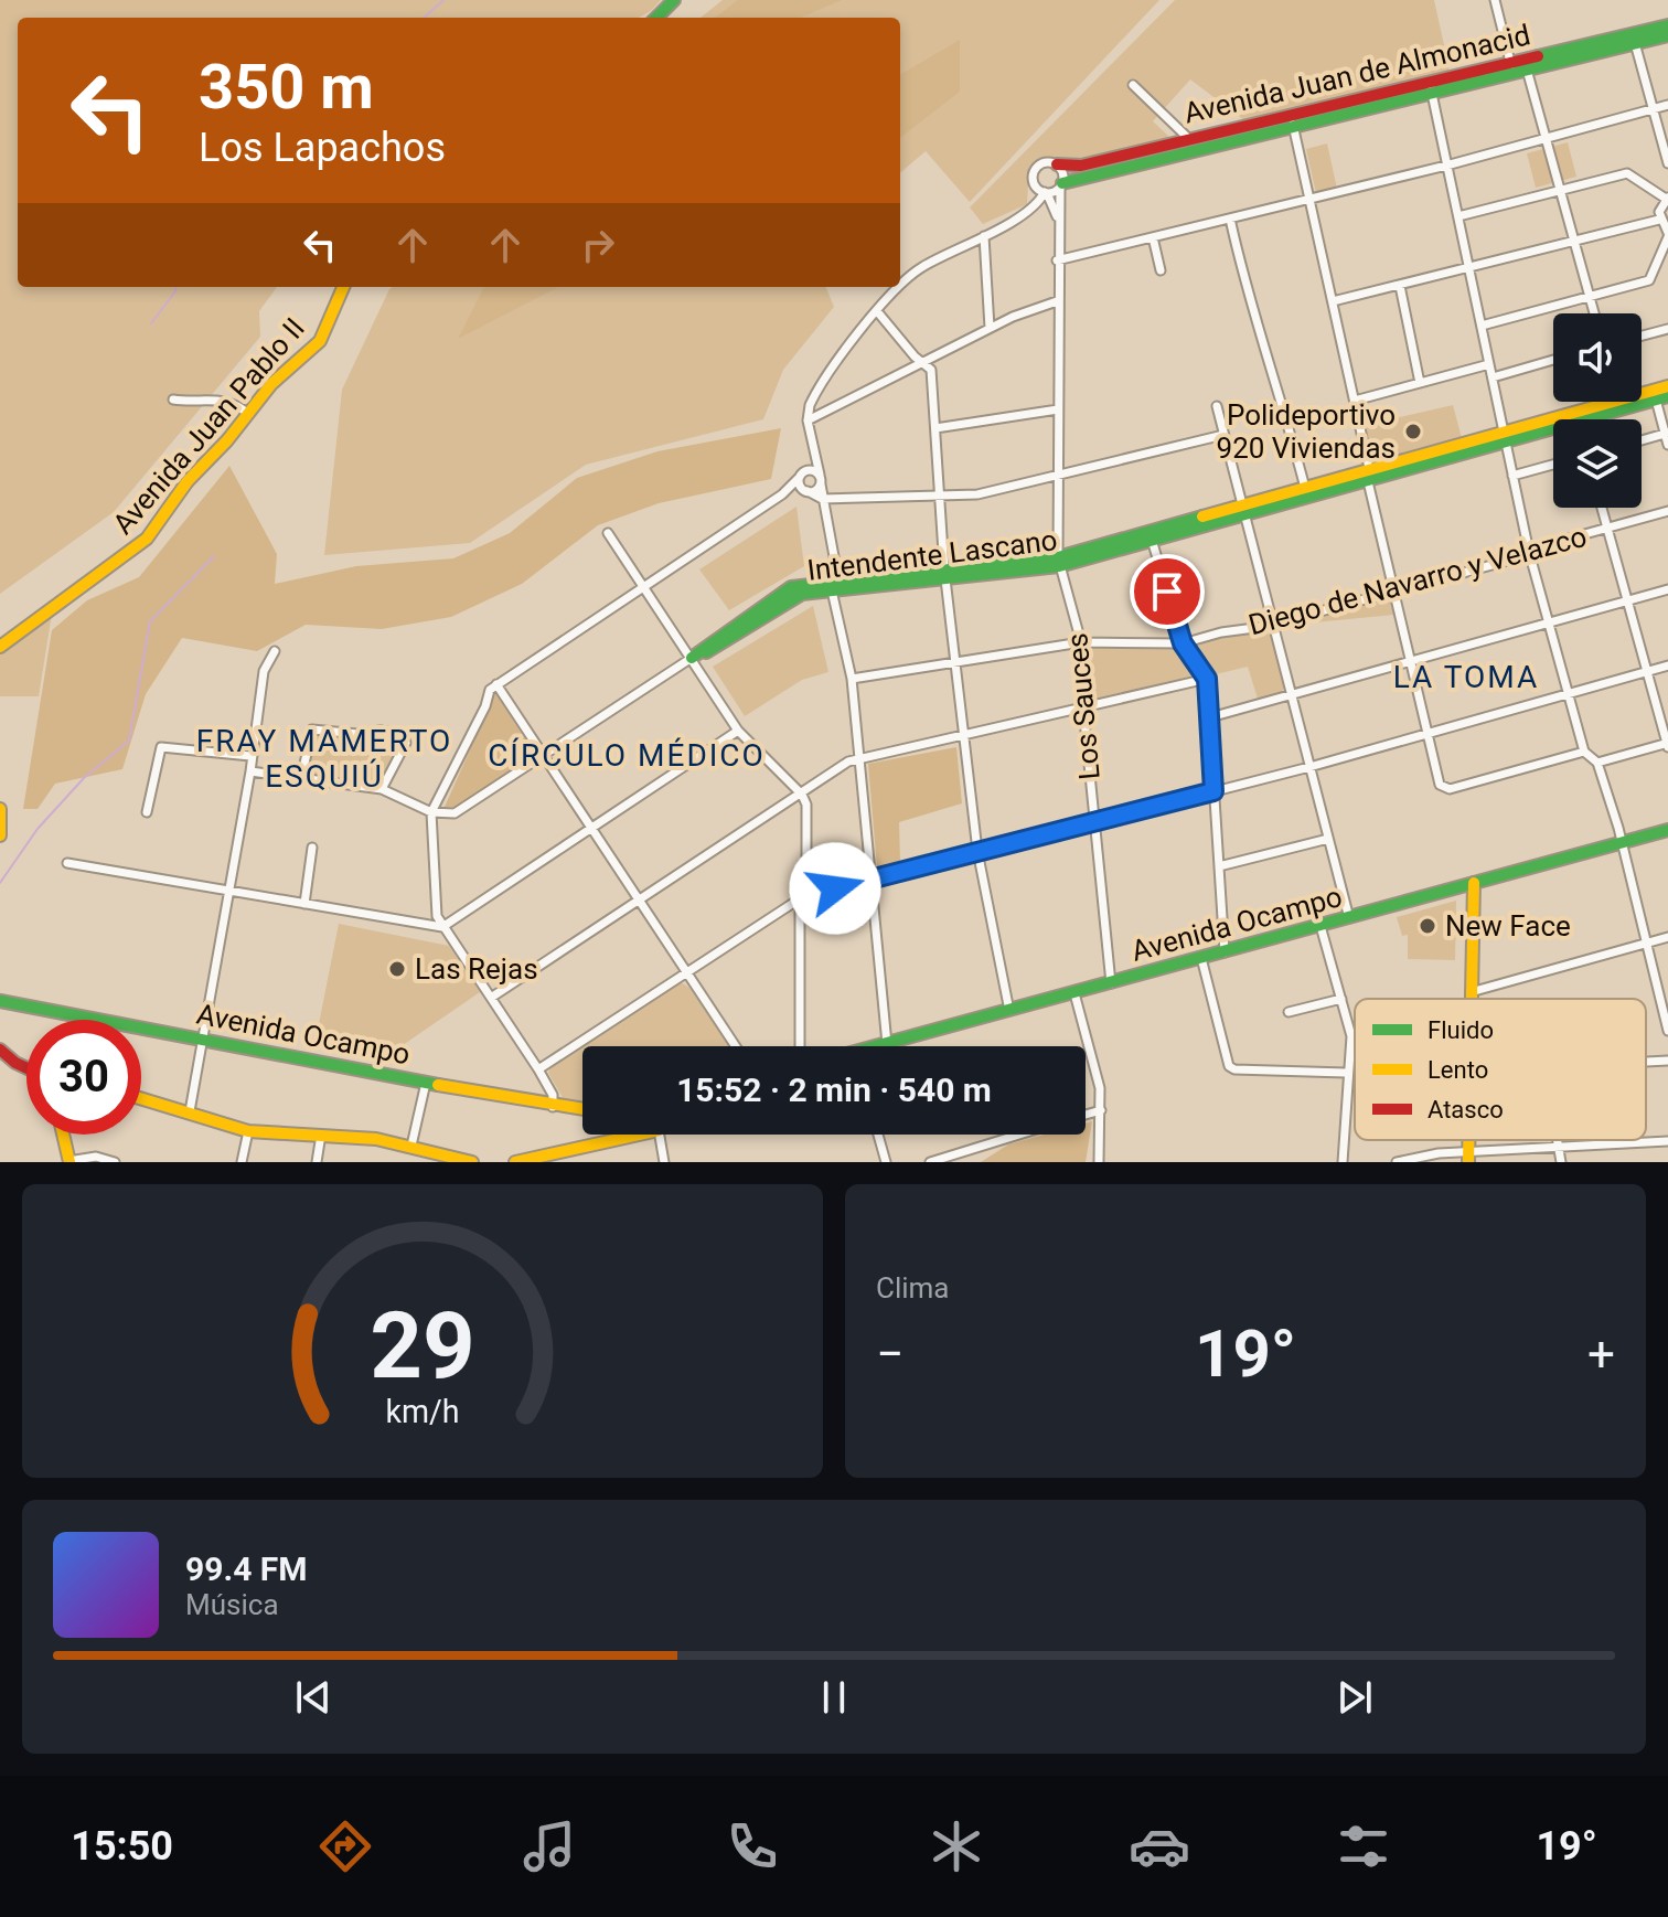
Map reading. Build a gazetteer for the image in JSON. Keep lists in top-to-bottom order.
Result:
{
  "streets": {
    "main road": [
      "Avenida Juan de Almonacid",
      "Avenida Juan Pablo II",
      "Intendente Lascano",
      "Avenida Ocampo"
    ],
    "street": ["Diego de Navarro y Velazco", "Los Sauces"]
  },
  "crossings": [
    ["Avenida Juan de Almonacid", "Los Sauces"],
    ["Intendente Lascano", "Los Sauces"],
    ["Diego de Navarro y Velazco", "Los Sauces"],
    ["Los Sauces", "Avenida Ocampo"]
  ],
  "districts": ["LA TOMA", "FRAY MAMERTO ESQUIÚ", "CÍRCULO MÉDICO"],
  "places": ["Polideportivo 920 Viviendas", "New Face", "Las Rejas"],
  "legend": ["Fluido", "Lento", "Atasco"],
  "page": {
    "turn": ["350 m", "Los Lapachos"],
    "limit": "30",
    "trip": "15:52 · 2 min · 540 m",
    "tile": "Clima",
    "heat": ["−", "19°", "+"],
    "song": ["99.4 FM", "Música"],
    "tabs": ["15:50", "19°"],
    "gauge": ["29", "km/h"]
  }
}
